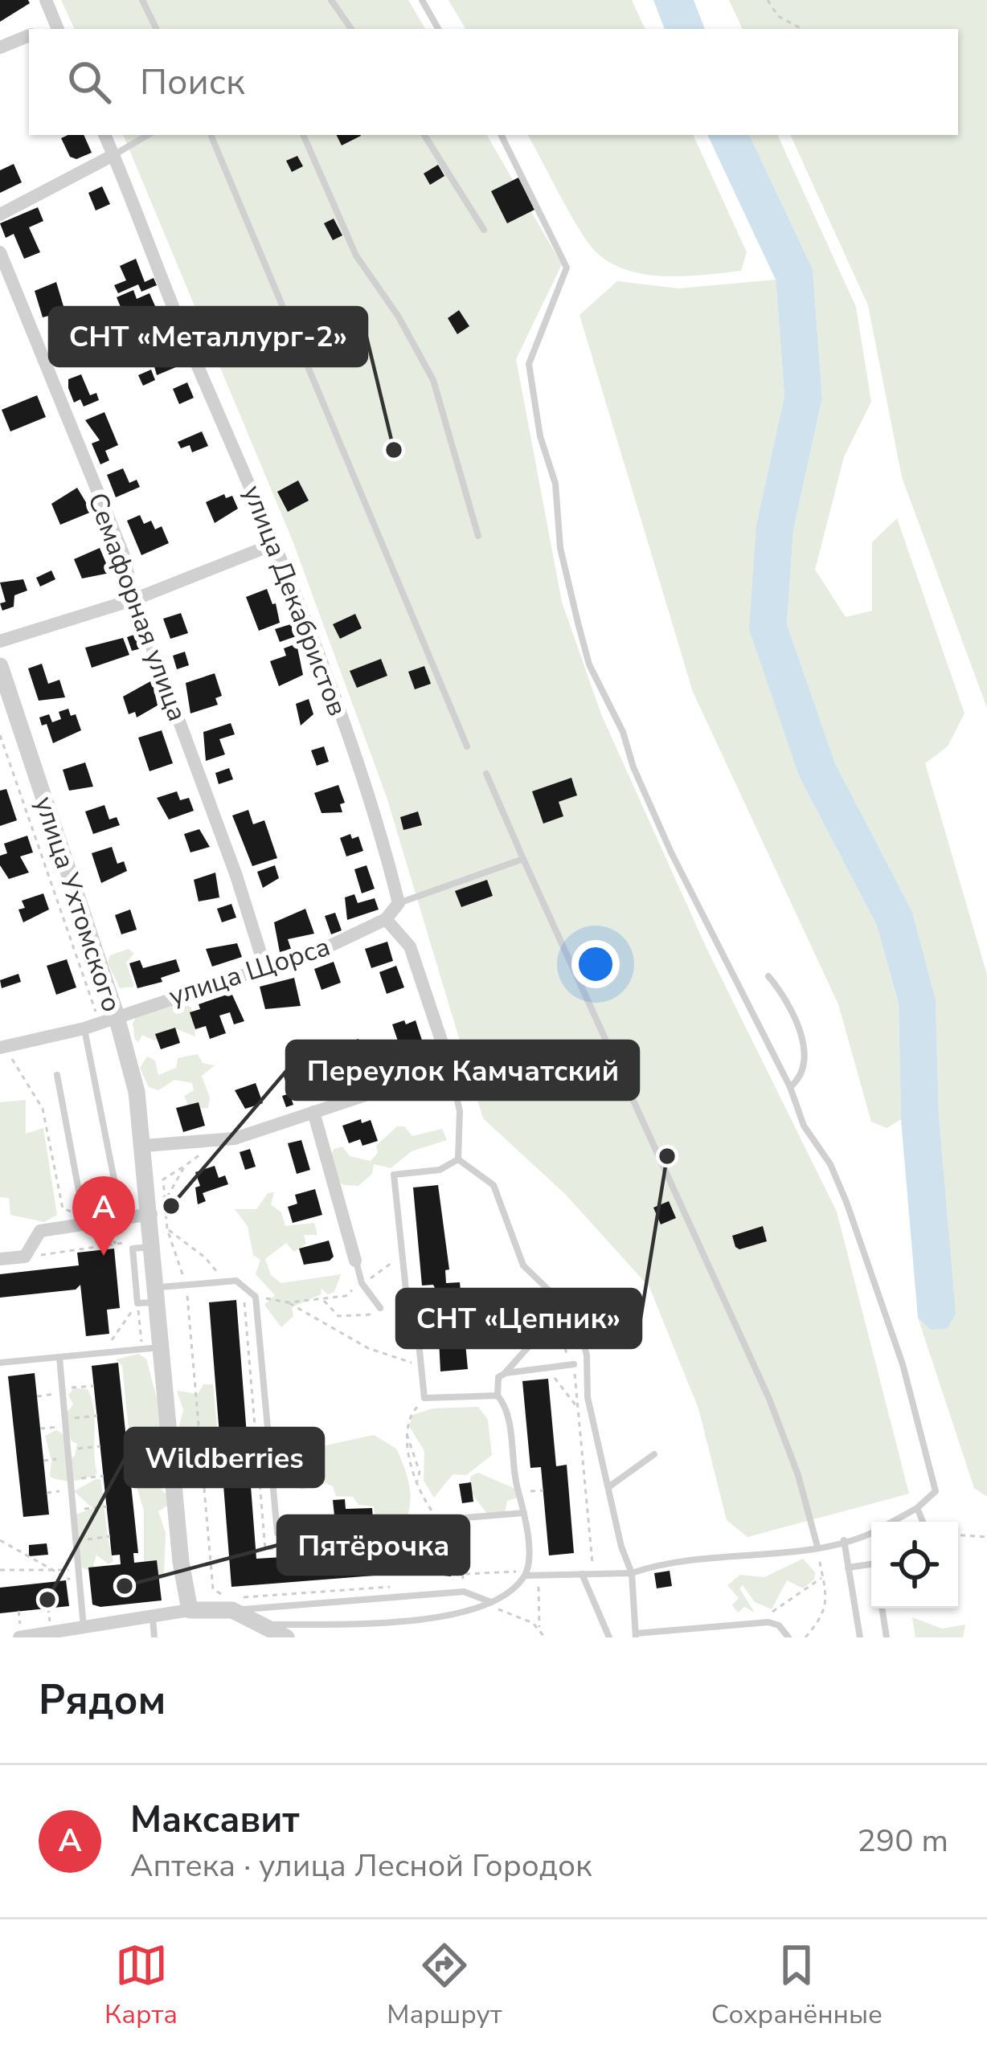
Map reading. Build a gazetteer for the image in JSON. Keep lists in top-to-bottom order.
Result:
{
  "streets": {
    "street": [
      "улица Декабристов",
      "Семафорная улица",
      "улица Ухтомского",
      "улица Щорса"
    ]
  },
  "crossings": [
    ["Семафорная улица", "улица Щорса"],
    ["улица Ухтомского", "улица Щорса"]
  ],
  "places": [
    "СНТ «Металлург-2»",
    "СНТ «Цепник»",
    "Переулок Камчатский",
    "Пятёрочка",
    "Wildberries"
  ],
  "page": {
    "search": "Поиск",
    "pins": "A",
    "heading": "Рядом",
    "list": [
      {
        "mark": "A",
        "name": "Максавит",
        "note": "Аптека · улица Лесной Городок",
        "value": "290 m"
      }
    ],
    "nav": ["Карта", "Маршрут", "Сохранённые"]
  }
}
